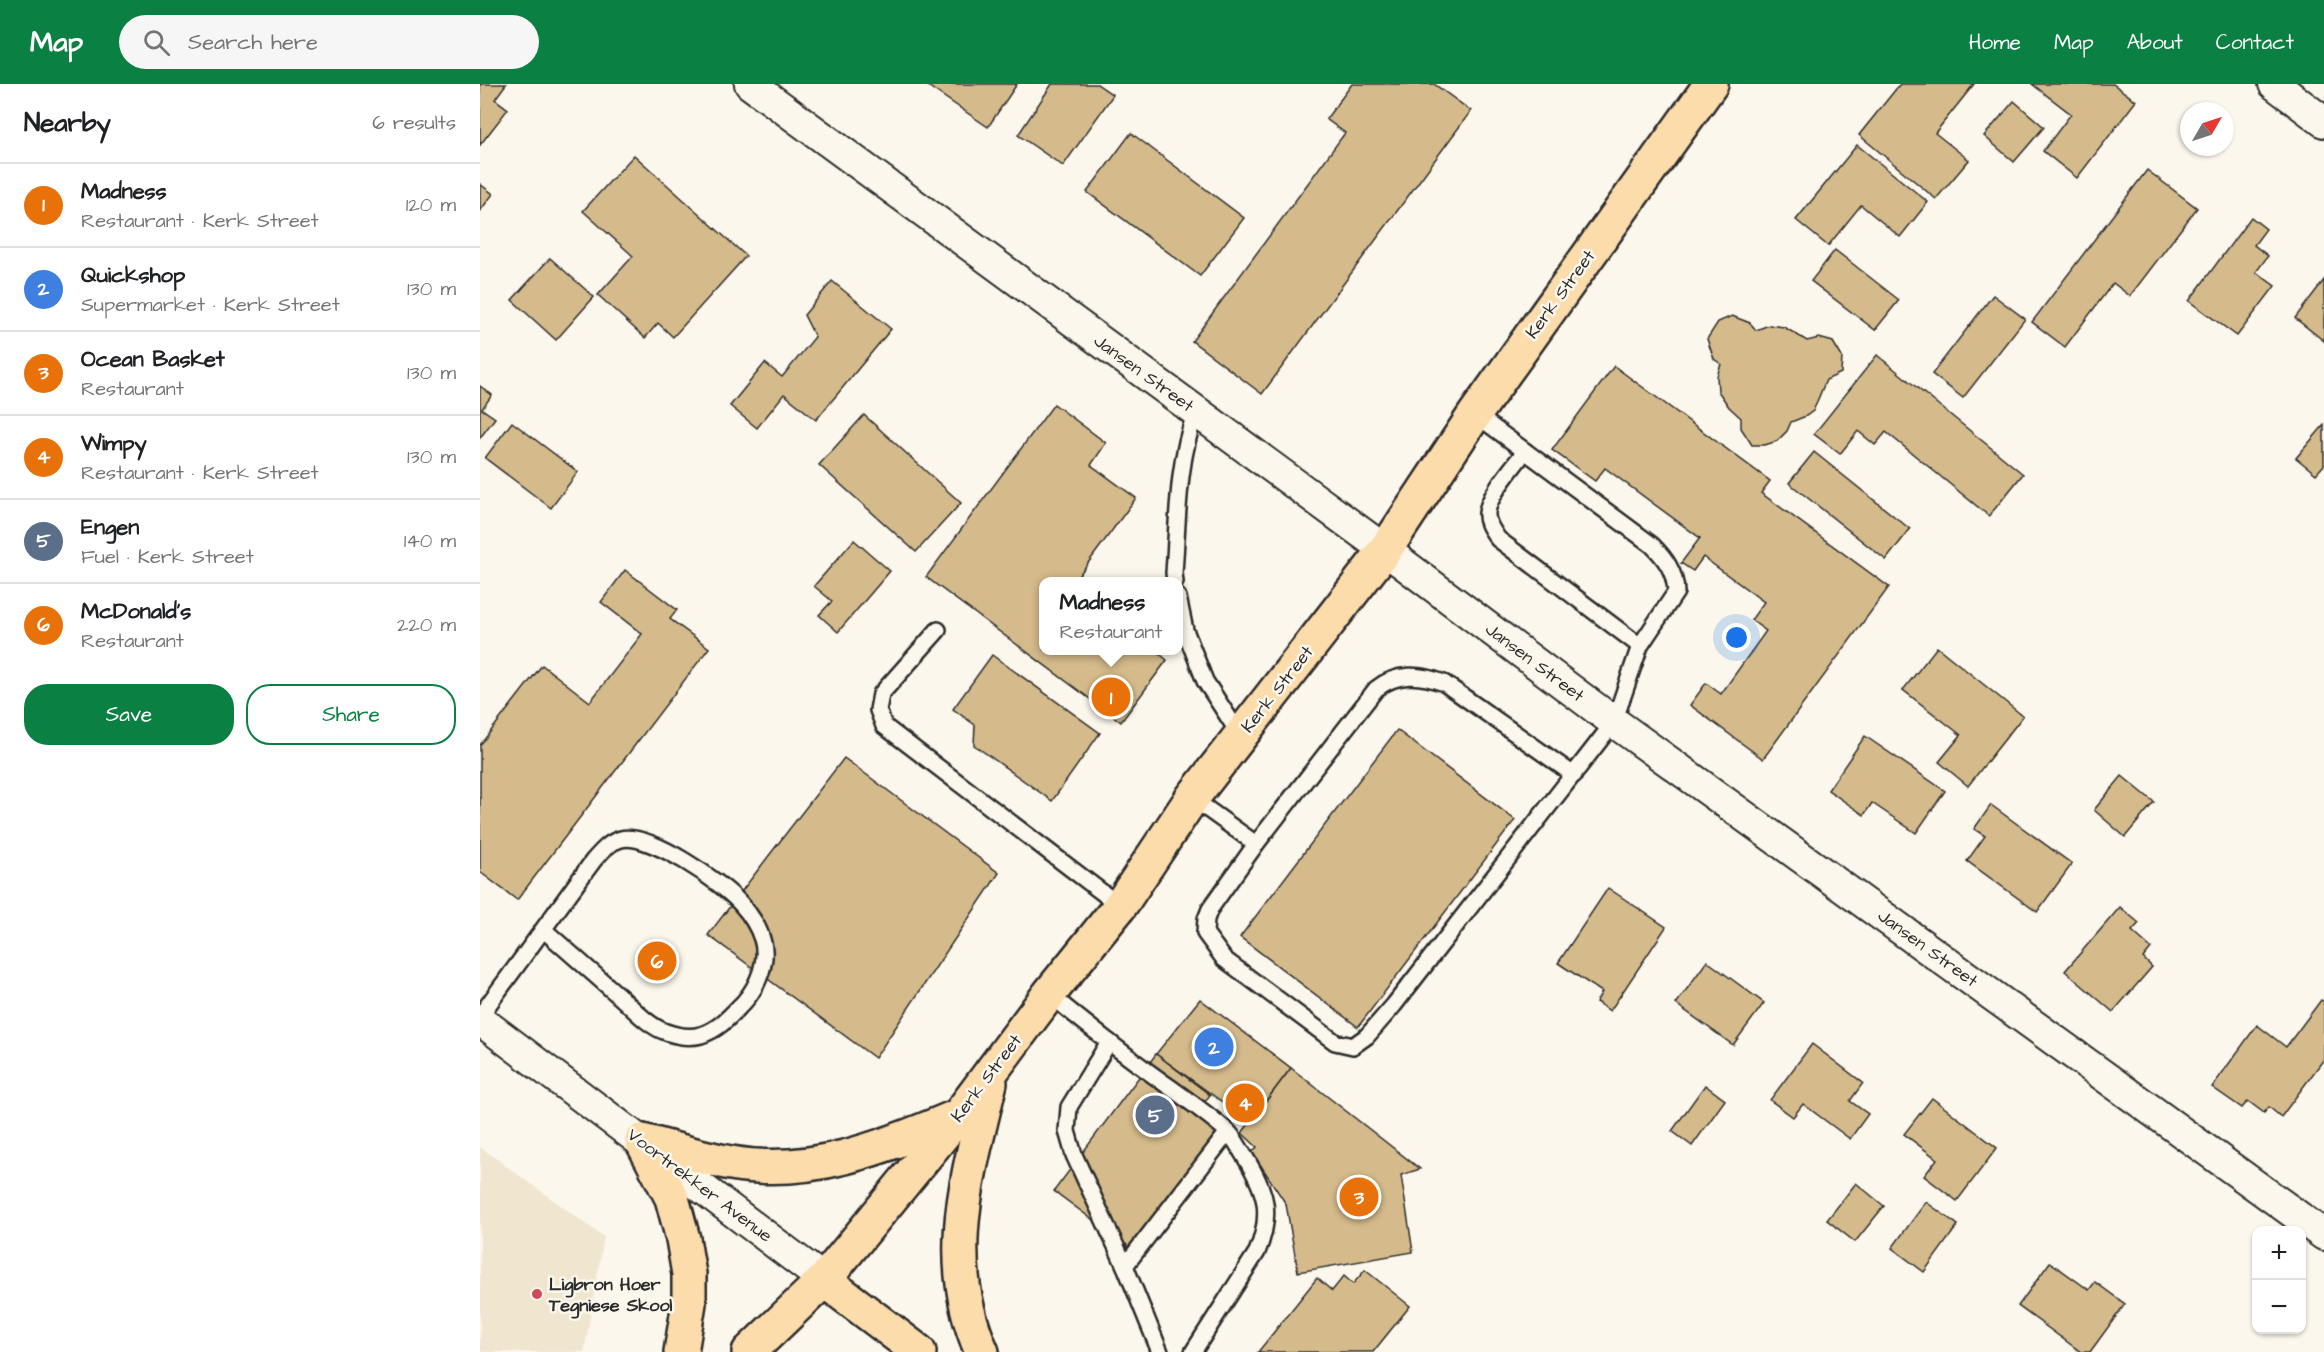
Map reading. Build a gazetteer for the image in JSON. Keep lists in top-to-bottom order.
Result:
{
  "streets": {
    "highway": ["Kerk Street", "Voortrekker Avenue"],
    "street": ["Jansen Street"]
  },
  "crossings": [
    ["Kerk Street", "Jansen Street"],
    ["Kerk Street", "Voortrekker Avenue"]
  ],
  "places": ["Ligbron Hoer Tegniese Skool"],
  "north": "top right",
  "page": {
    "header": "Map",
    "search": "Search here",
    "nav": [
      "Home",
      "Map",
      "About",
      "Contact"
    ],
    "heading": ["Nearby", "6 results"],
    "list": [
      {
        "mark": "1",
        "name": "Madness",
        "note": "Restaurant · Kerk Street",
        "value": "120 m"
      },
      {
        "mark": "2",
        "name": "Quickshop",
        "note": "Supermarket · Kerk Street",
        "value": "130 m"
      },
      {
        "mark": "3",
        "name": "Ocean Basket",
        "note": "Restaurant",
        "value": "130 m"
      },
      {
        "mark": "4",
        "name": "Wimpy",
        "note": "Restaurant · Kerk Street",
        "value": "130 m"
      },
      {
        "mark": "5",
        "name": "Engen",
        "note": "Fuel · Kerk Street",
        "value": "140 m"
      },
      {
        "mark": "6",
        "name": "McDonald's",
        "note": "Restaurant",
        "value": "220 m"
      }
    ],
    "popup": ["Madness", "Restaurant"],
    "buttons": ["Save", "Share"],
    "pins": [
      "1",
      "6",
      "2",
      "4",
      "5",
      "3"
    ],
    "map_buttons": ["+", "−"]
  }
}
